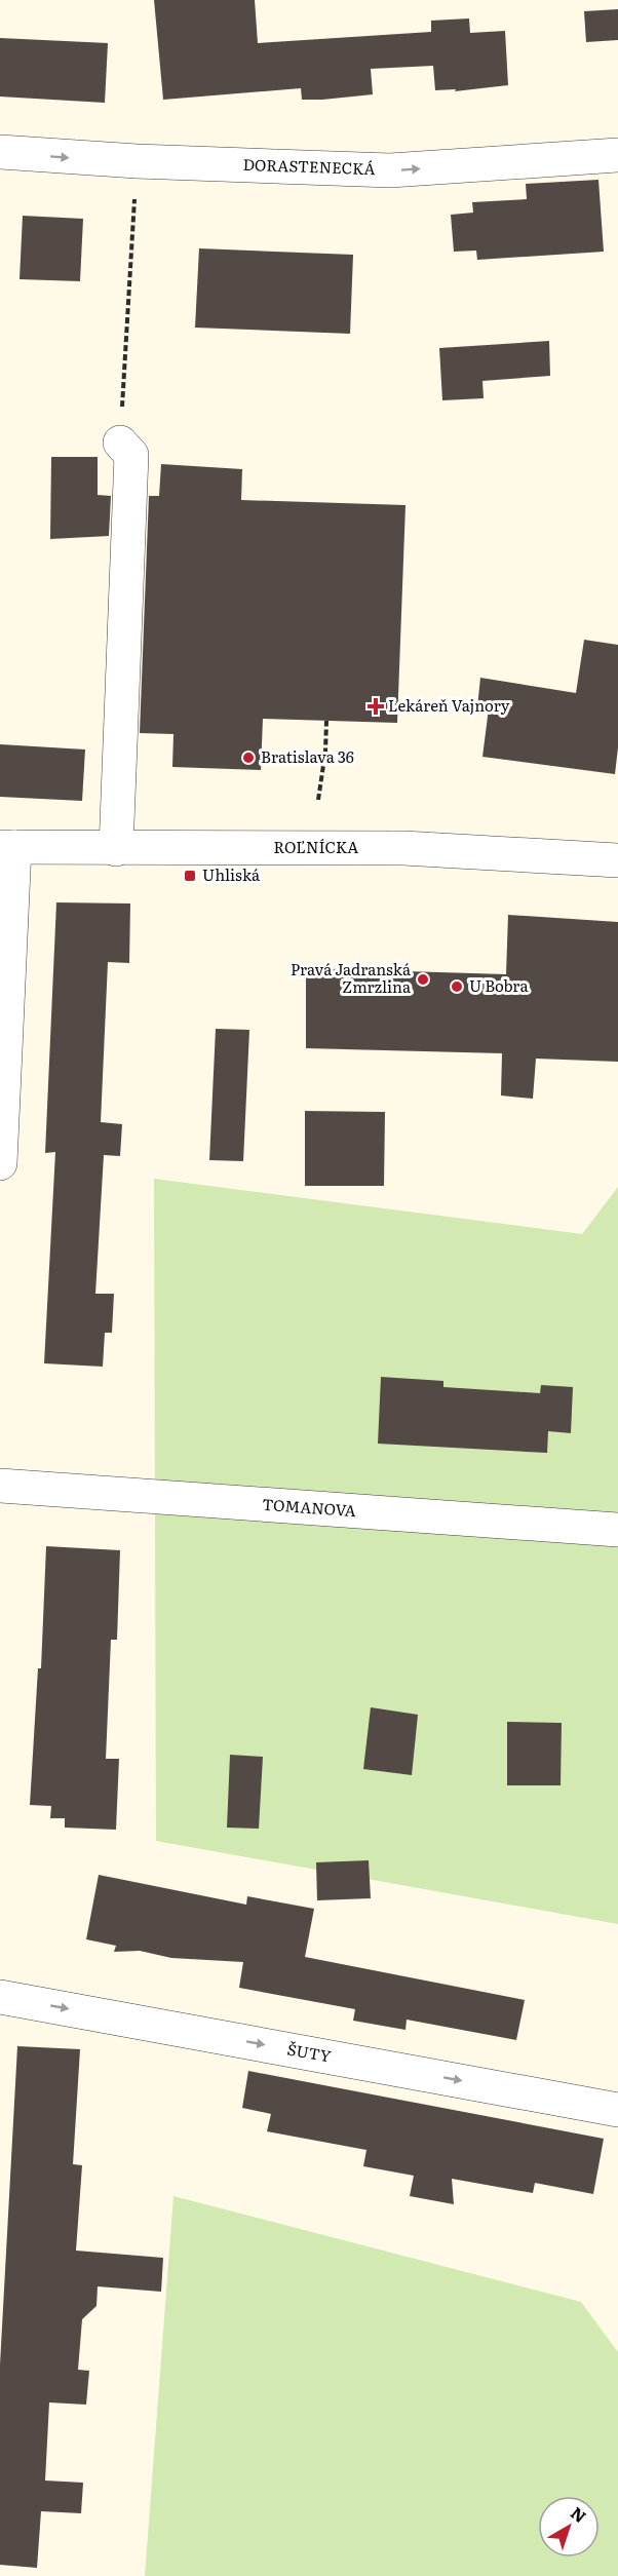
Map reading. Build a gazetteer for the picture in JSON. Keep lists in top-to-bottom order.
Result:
{
  "streets": {
    "street": [
      "DORASTENECKÁ",
      "ROĽNÍCKA",
      "TOMANOVA",
      "ŠUTY"
    ]
  },
  "one_way": ["DORASTENECKÁ", "ŠUTY"],
  "places": {
    "health": ["Lekáreň Vajnory"],
    "other": ["Bratislava 36", "Pravá Jadranská Zmrzlina", "U Bobra"],
    "transit": ["Uhliská"]
  },
  "north": "top right"
}
